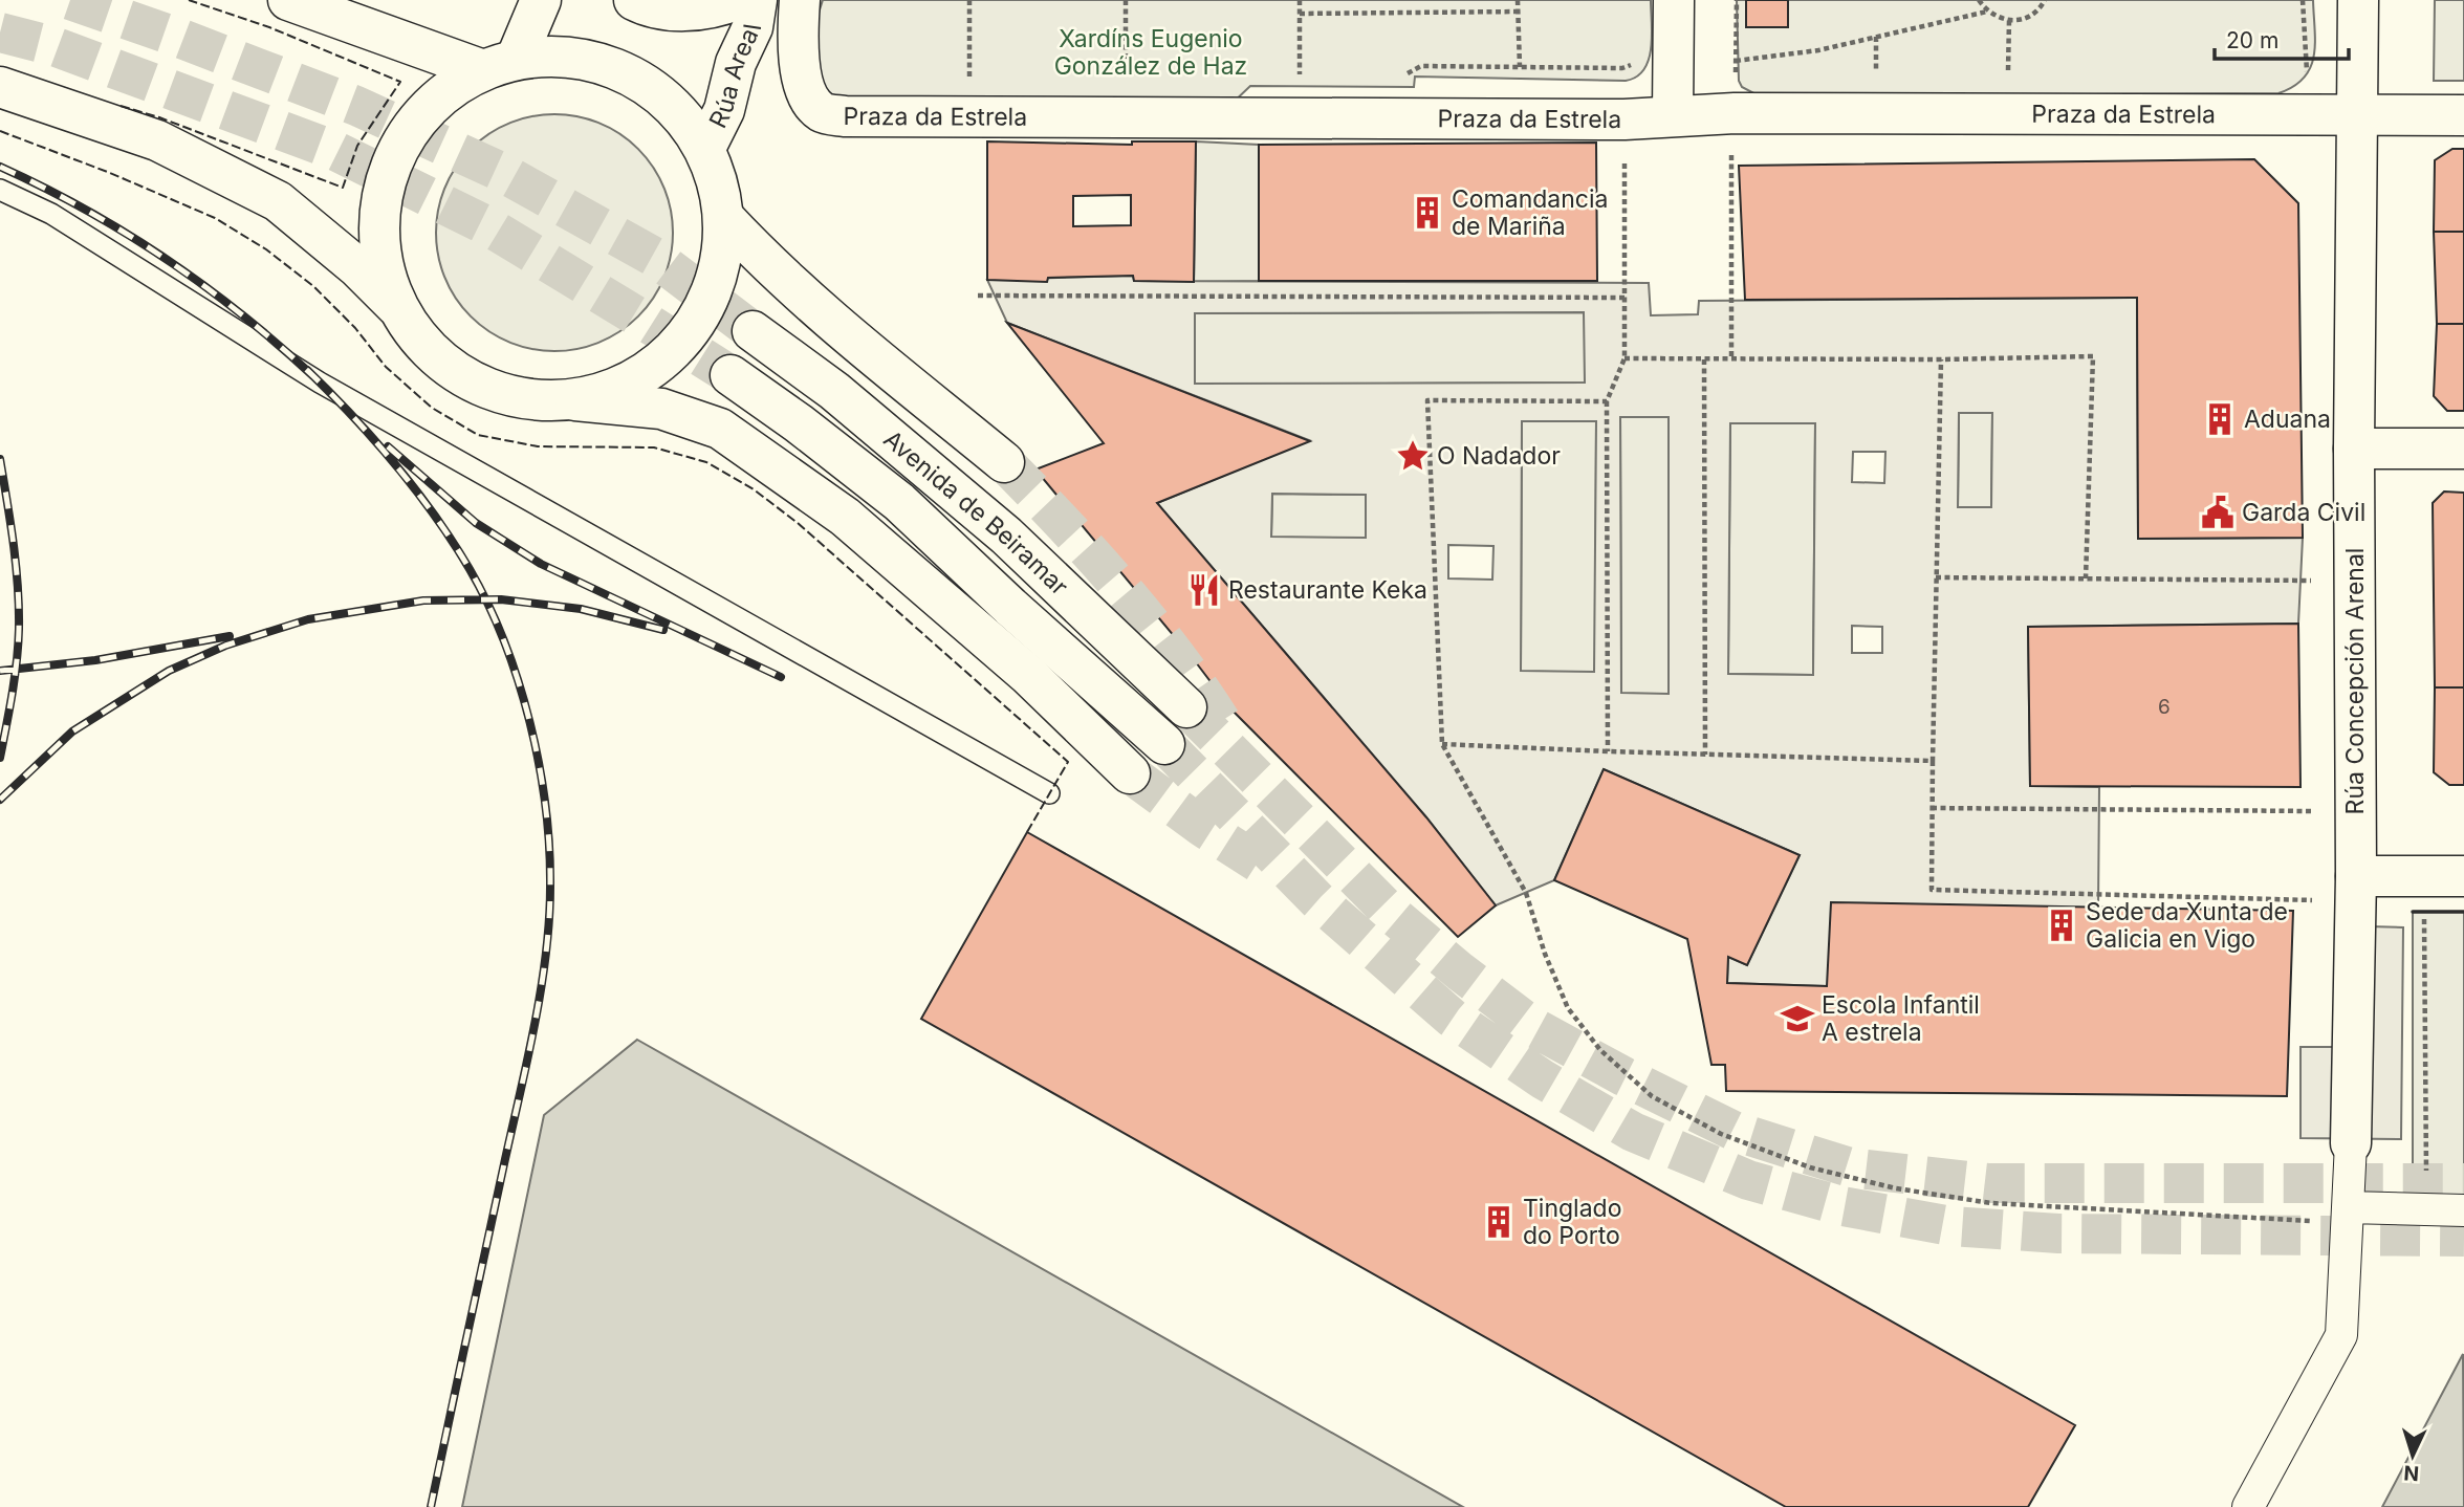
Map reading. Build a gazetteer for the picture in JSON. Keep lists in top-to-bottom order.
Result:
{
  "streets": {
    "street": [
      "Rúa Areal",
      "Praza da Estrela",
      "Avenida de Beiramar",
      "Rúa Concepción Arenal"
    ]
  },
  "crossings": [
    ["Praza da Estrela", "Rúa Concepción Arenal"]
  ],
  "parks": ["Xardíns Eugenio González de Haz"],
  "places": {
    "building": [
      "Comandancia de Mariña",
      "Aduana",
      "Sede da Xunta de Galicia en Vigo",
      "Tinglado do Porto"
    ],
    "place": ["O Nadador"],
    "public building": ["Garda Civil"],
    "restaurant": ["Restaurante Keka"],
    "school or university": ["Escola Infantil A estrela"]
  },
  "house_numbers": ["6"],
  "scale_bar": "20 m",
  "north": "bottom"
}
